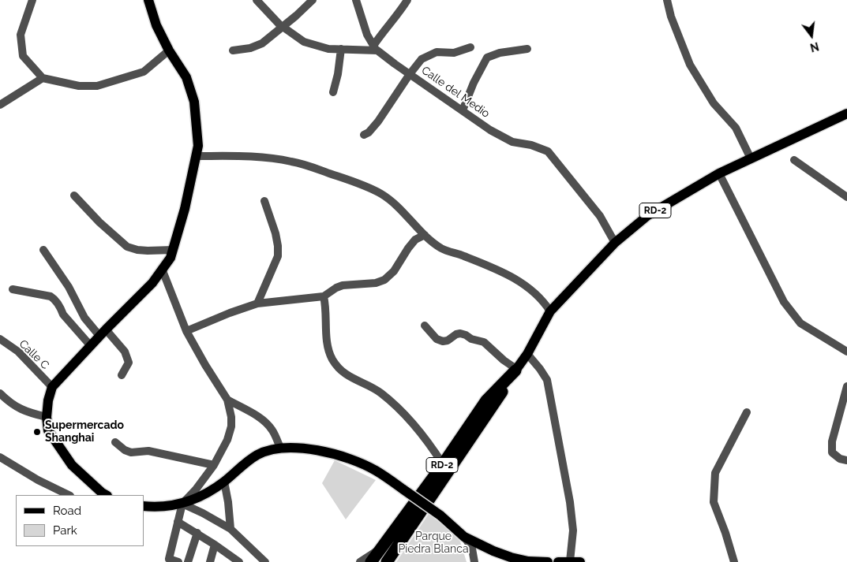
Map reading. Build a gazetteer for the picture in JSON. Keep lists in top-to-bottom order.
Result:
{
  "streets": {
    "highway": ["RD-2"],
    "street": ["Calle del Medio", "Calle C"]
  },
  "crossings": [
    ["Calle del Medio", "RD-2"]
  ],
  "parks": ["Parque Piedra Blanca"],
  "places": ["Supermercado Shanghai"],
  "legend": ["Road", "Park"],
  "north": "bottom"
}
